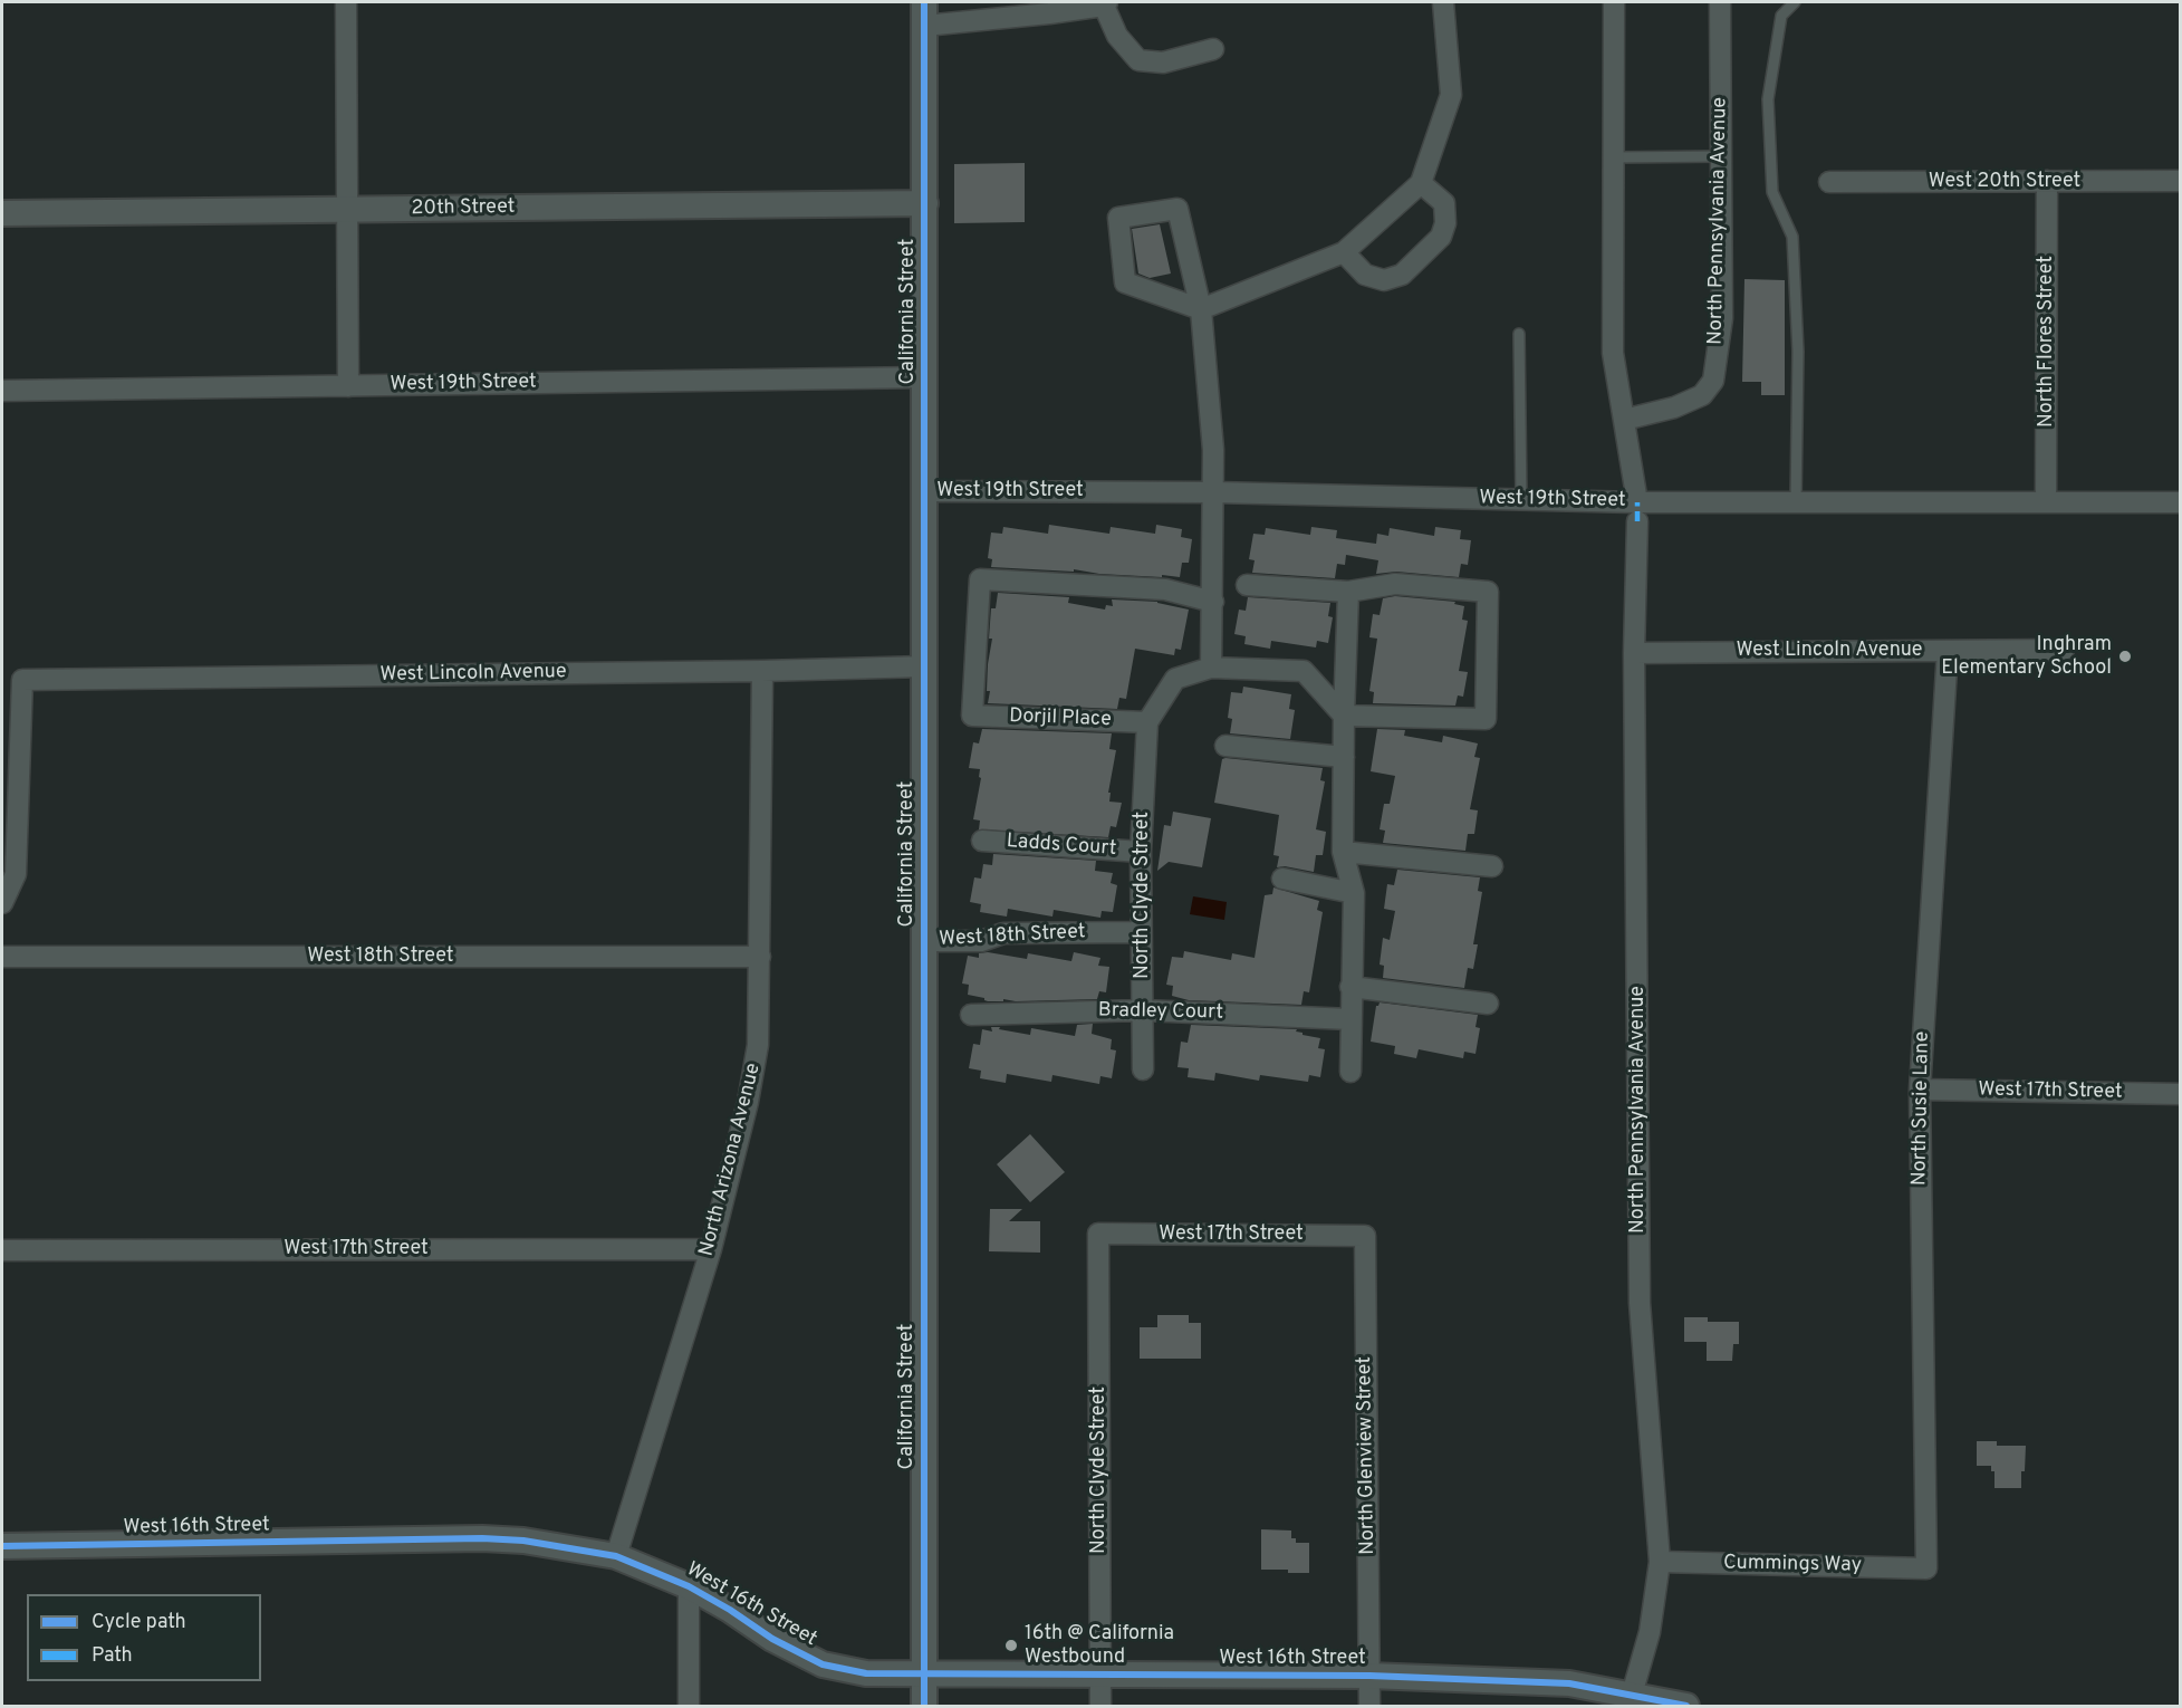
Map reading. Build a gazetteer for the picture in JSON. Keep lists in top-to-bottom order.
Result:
{
  "streets": {
    "street": [
      "West 20th Street",
      "20th Street",
      "North Pennsylvania Avenue",
      "California Street",
      "North Flores Street",
      "West 19th Street",
      "West Lincoln Avenue",
      "Dorjil Place",
      "Ladds Court",
      "North Clyde Street",
      "West 18th Street",
      "Bradley Court",
      "West 17th Street",
      "North Susie Lane",
      "North Arizona Avenue",
      "North Glenview Street",
      "West 16th Street",
      "Cummings Way"
    ]
  },
  "crossings": [
    ["West 20th Street", "North Flores Street"],
    ["20th Street", "California Street"],
    ["North Pennsylvania Avenue", "West 19th Street"],
    ["North Pennsylvania Avenue", "West Lincoln Avenue"],
    ["North Pennsylvania Avenue", "West 16th Street"],
    ["North Pennsylvania Avenue", "Cummings Way"],
    ["California Street", "West 19th Street"],
    ["California Street", "West Lincoln Avenue"],
    ["California Street", "West 18th Street"],
    ["California Street", "West 16th Street"],
    ["North Flores Street", "West 19th Street"],
    ["West Lincoln Avenue", "North Susie Lane"],
    ["West Lincoln Avenue", "North Arizona Avenue"],
    ["Dorjil Place", "North Clyde Street"],
    ["Ladds Court", "North Clyde Street"],
    ["North Clyde Street", "West 18th Street"],
    ["North Clyde Street", "Bradley Court"],
    ["North Clyde Street", "West 17th Street"],
    ["North Clyde Street", "West 16th Street"],
    ["West 18th Street", "North Arizona Avenue"],
    ["West 17th Street", "North Susie Lane"],
    ["West 17th Street", "North Arizona Avenue"],
    ["West 17th Street", "North Glenview Street"],
    ["North Susie Lane", "Cummings Way"],
    ["North Arizona Avenue", "West 16th Street"],
    ["North Glenview Street", "West 16th Street"]
  ],
  "places": ["Inghram Elementary School", "16th @ California Westbound"],
  "legend": ["Cycle path", "Path"]
}
